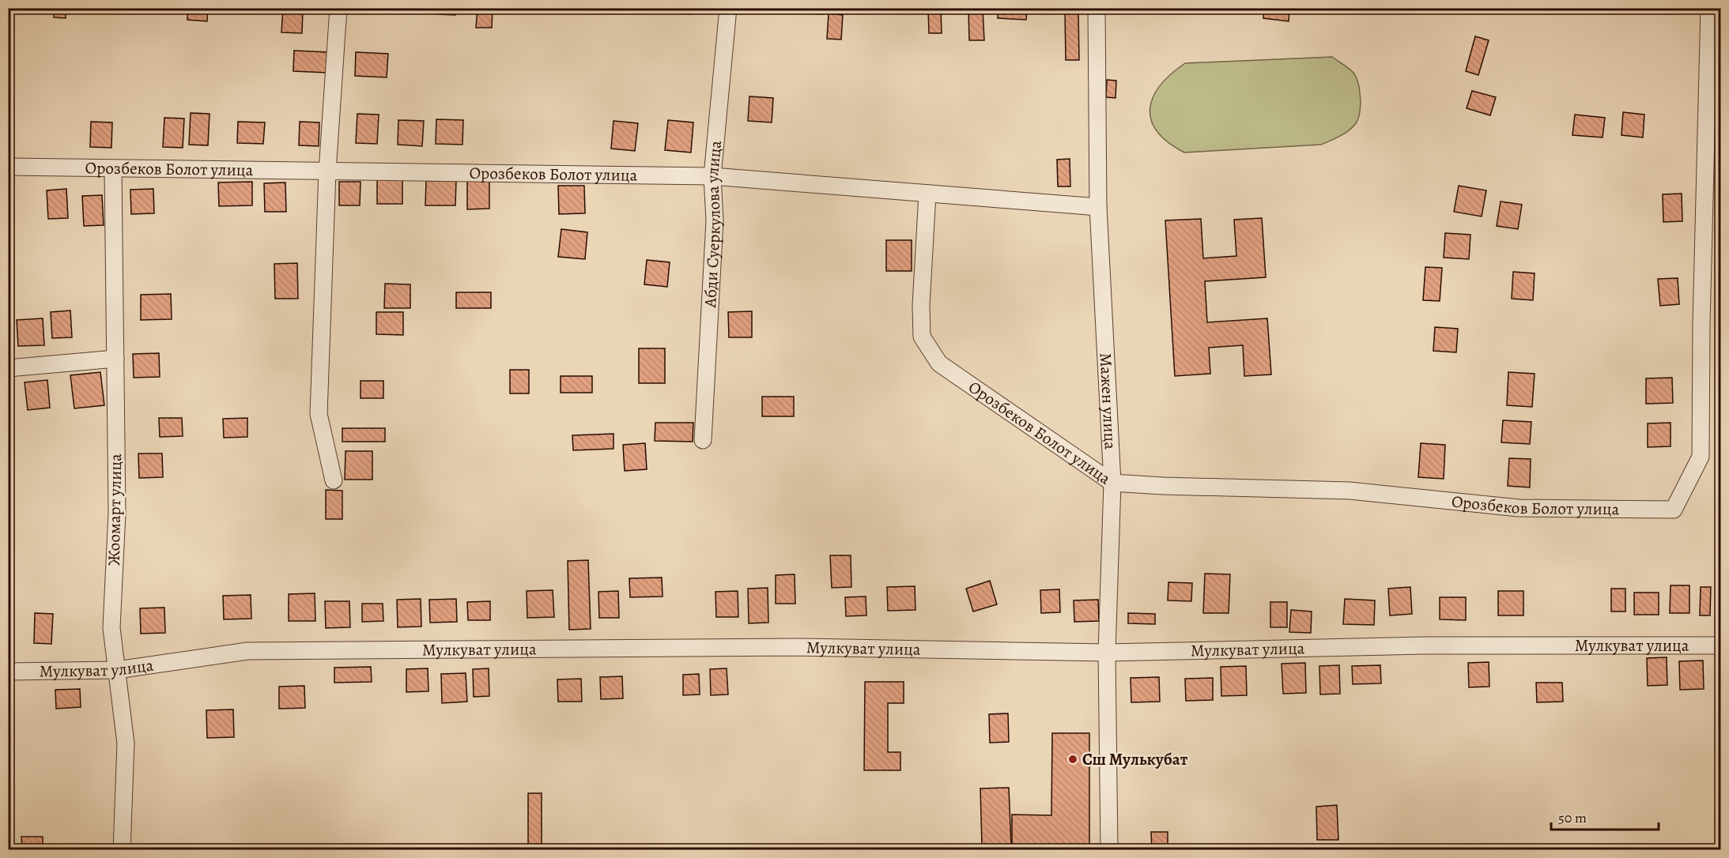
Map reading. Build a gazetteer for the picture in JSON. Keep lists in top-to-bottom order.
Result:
{
  "streets": {
    "street": [
      "Орозбеков Болот улица",
      "Абди Суеркулова улица",
      "Мажен улица",
      "Жоомарт улица",
      "Мулкуват улица"
    ]
  },
  "crossings": [
    ["Орозбеков Болот улица", "Абди Суеркулова улица"],
    ["Орозбеков Болот улица", "Мажен улица"],
    ["Орозбеков Болот улица", "Жоомарт улица"],
    ["Мажен улица", "Мулкуват улица"],
    ["Жоомарт улица", "Мулкуват улица"]
  ],
  "places": ["Сш Мулькубат"],
  "scale_bar": "50 m"
}
